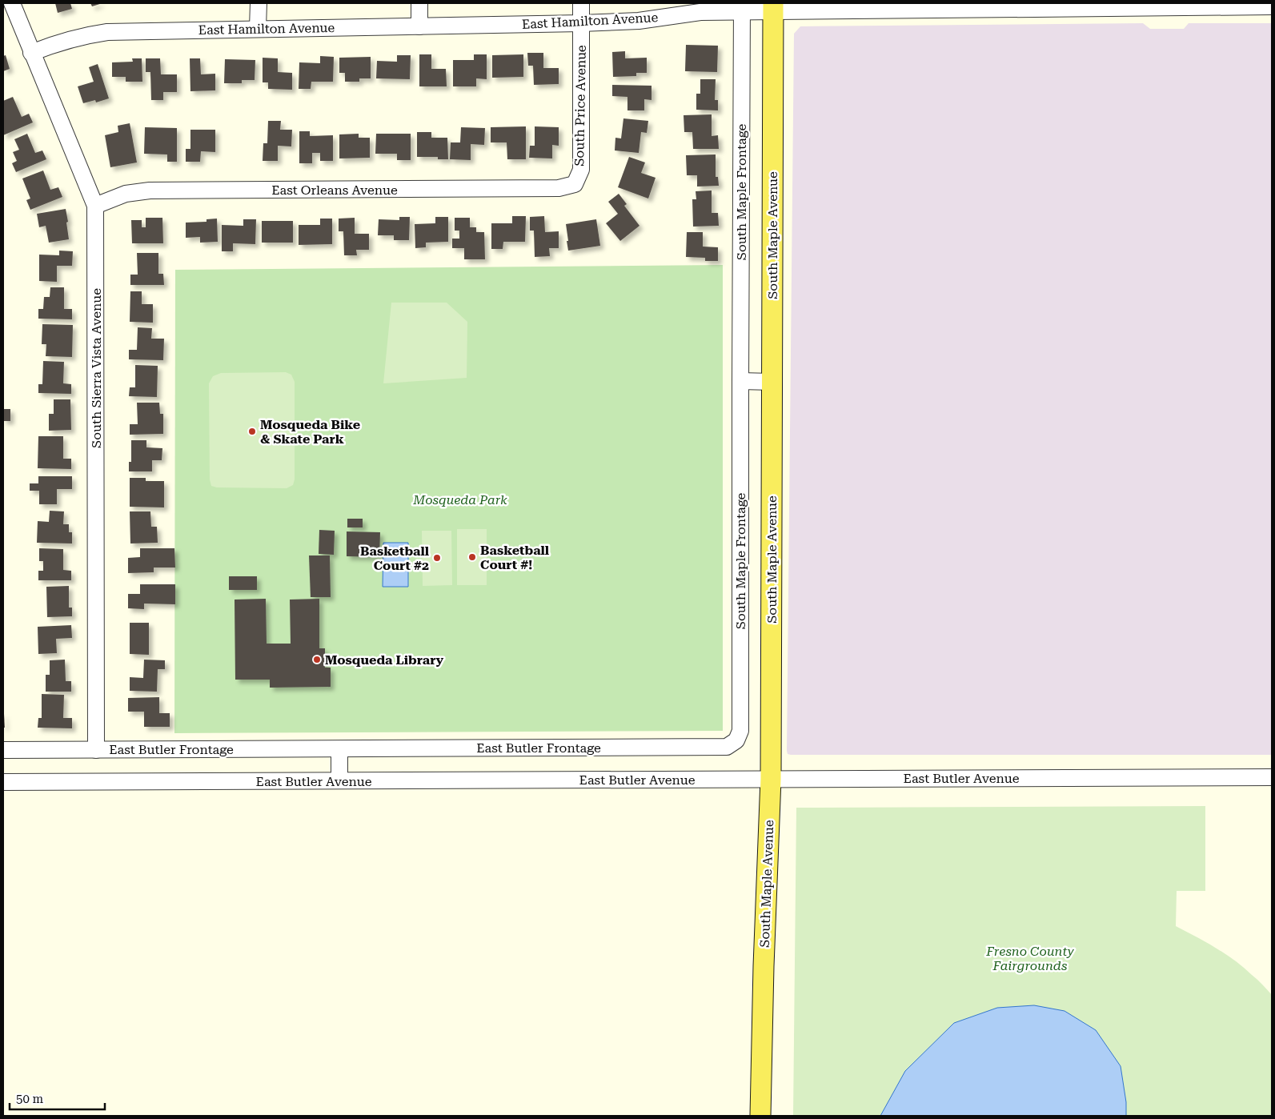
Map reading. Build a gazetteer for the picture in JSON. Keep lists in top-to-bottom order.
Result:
{
  "streets": {
    "main road": ["South Maple Avenue"],
    "street": [
      "East Hamilton Avenue",
      "South Price Avenue",
      "East Orleans Avenue",
      "South Maple Frontage",
      "South Sierra Vista Avenue",
      "East Butler Frontage",
      "East Butler Avenue"
    ]
  },
  "crossings": [
    ["East Hamilton Avenue", "South Price Avenue"],
    ["East Hamilton Avenue", "South Maple Frontage"],
    ["East Hamilton Avenue", "South Maple Avenue"],
    ["East Hamilton Avenue", "South Sierra Vista Avenue"],
    ["South Price Avenue", "East Orleans Avenue"],
    ["East Orleans Avenue", "South Sierra Vista Avenue"],
    ["South Maple Frontage", "East Butler Frontage"],
    ["South Maple Avenue", "East Butler Avenue"],
    ["South Sierra Vista Avenue", "East Butler Frontage"]
  ],
  "parks": ["Mosqueda Park", "Fresno County Fairgrounds"],
  "places": [
    "Mosqueda Bike & Skate Park",
    "Basketball Court #!",
    "Basketball Court #2",
    "Mosqueda Library"
  ],
  "scale_bar": "50 m"
}
